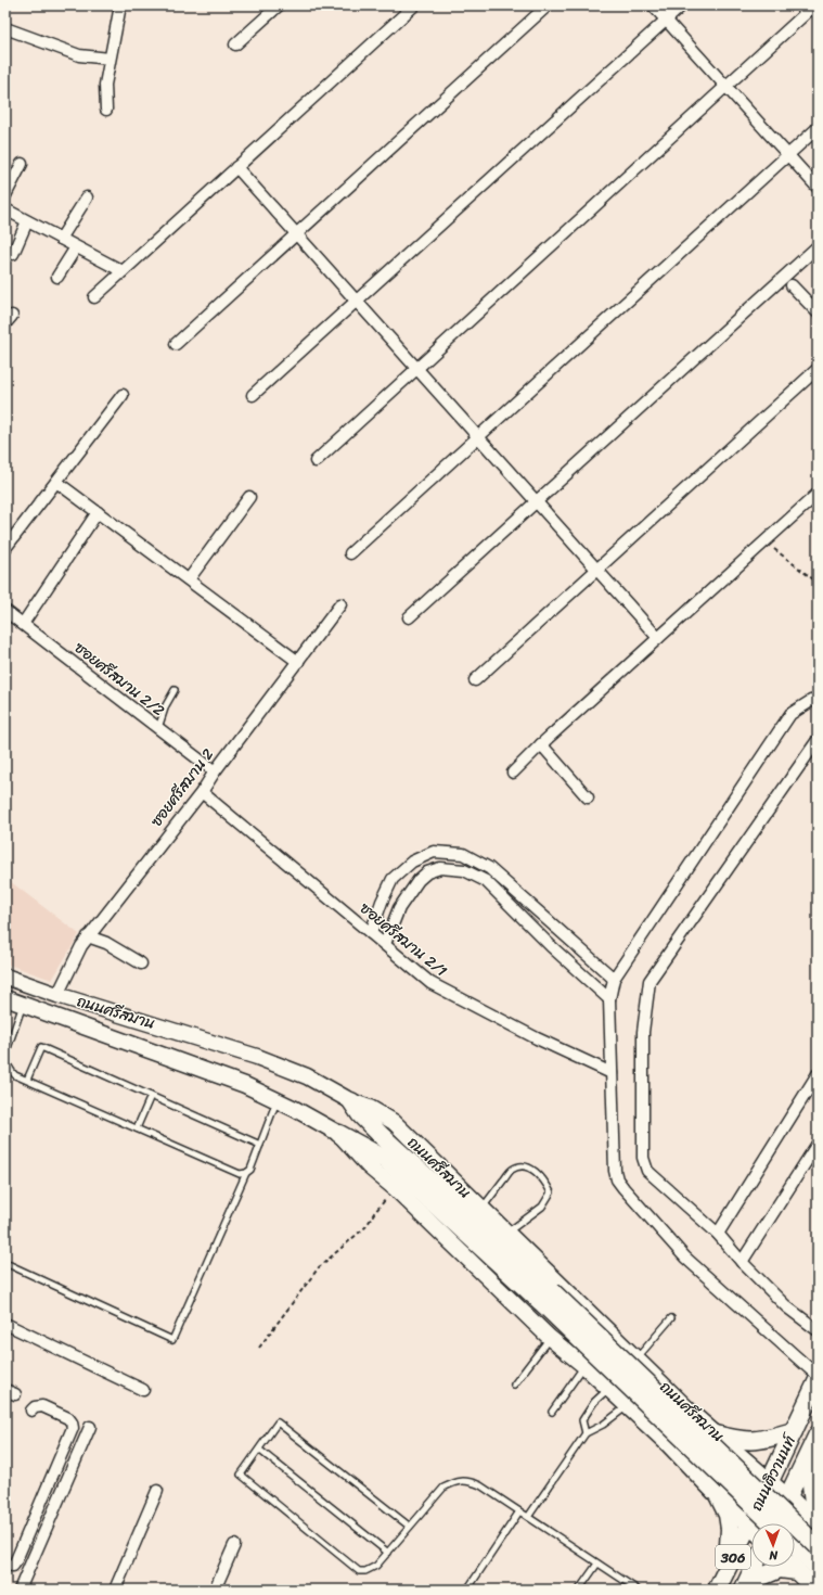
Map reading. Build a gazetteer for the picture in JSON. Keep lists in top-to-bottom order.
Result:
{
  "streets": {
    "main road": ["ถนนศรีสมาน", "ถนนติวานนท์", "306"],
    "street": ["ซอยศรีสมาน 2/2", "ซอยศรีสมาน 2", "ซอยศรีสมาน 2/1"]
  },
  "crossings": [
    ["ซอยศรีสมาน 2/2", "ซอยศรีสมาน 2"],
    ["ซอยศรีสมาน 2", "ซอยศรีสมาน 2/1"],
    ["ซอยศรีสมาน 2", "ถนนศรีสมาน"],
    ["ถนนศรีสมาน", "ถนนติวานนท์"]
  ],
  "north": "bottom"
}
